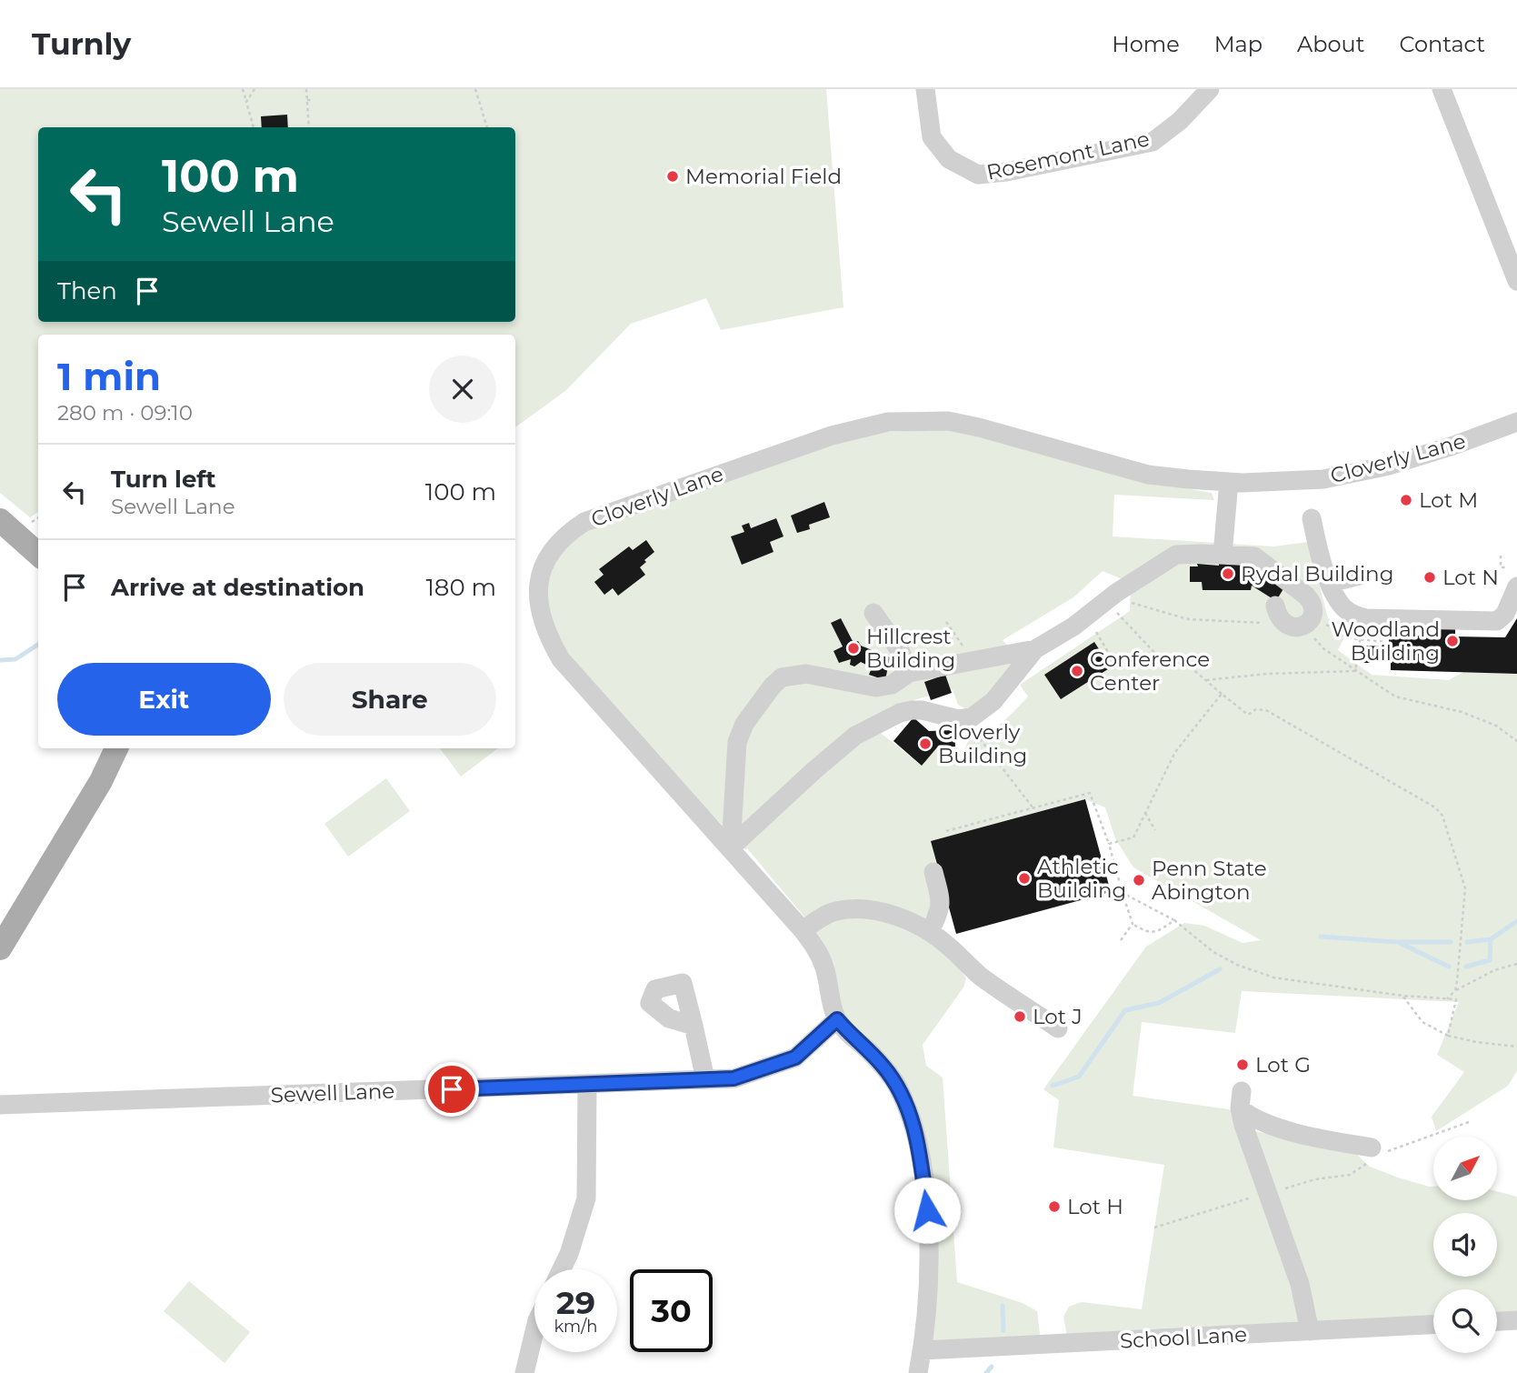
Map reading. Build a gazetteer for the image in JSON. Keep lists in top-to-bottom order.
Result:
{
  "streets": {
    "street": [
      "Rosemont Lane",
      "Cloverly Lane",
      "Sewell Lane",
      "School Lane"
    ]
  },
  "crossings": [
    ["Cloverly Lane", "Sewell Lane"],
    ["Cloverly Lane", "School Lane"]
  ],
  "places": [
    "Memorial Field",
    "Lot M",
    "Rydal Building",
    "Lot N",
    "Woodland Building",
    "Hillcrest Building",
    "Conference Center",
    "Cloverly Building",
    "Athletic Building",
    "Penn State Abington",
    "Lot J",
    "Lot G",
    "Lot H"
  ],
  "north": "top right",
  "page": {
    "header": "Turnly",
    "nav": [
      "Home",
      "Map",
      "About",
      "Contact"
    ],
    "turn": ["100 m", "Sewell Lane"],
    "then": "Then",
    "heading": ["1 min", "280 m · 09:10"],
    "list": [
      {
        "name": "Turn left",
        "note": "Sewell Lane",
        "value": "100 m"
      },
      {
        "name": "Arrive at destination",
        "value": "180 m"
      }
    ],
    "buttons": ["Exit", "Share"],
    "speed": "29 km/h",
    "limit": "30"
  }
}
